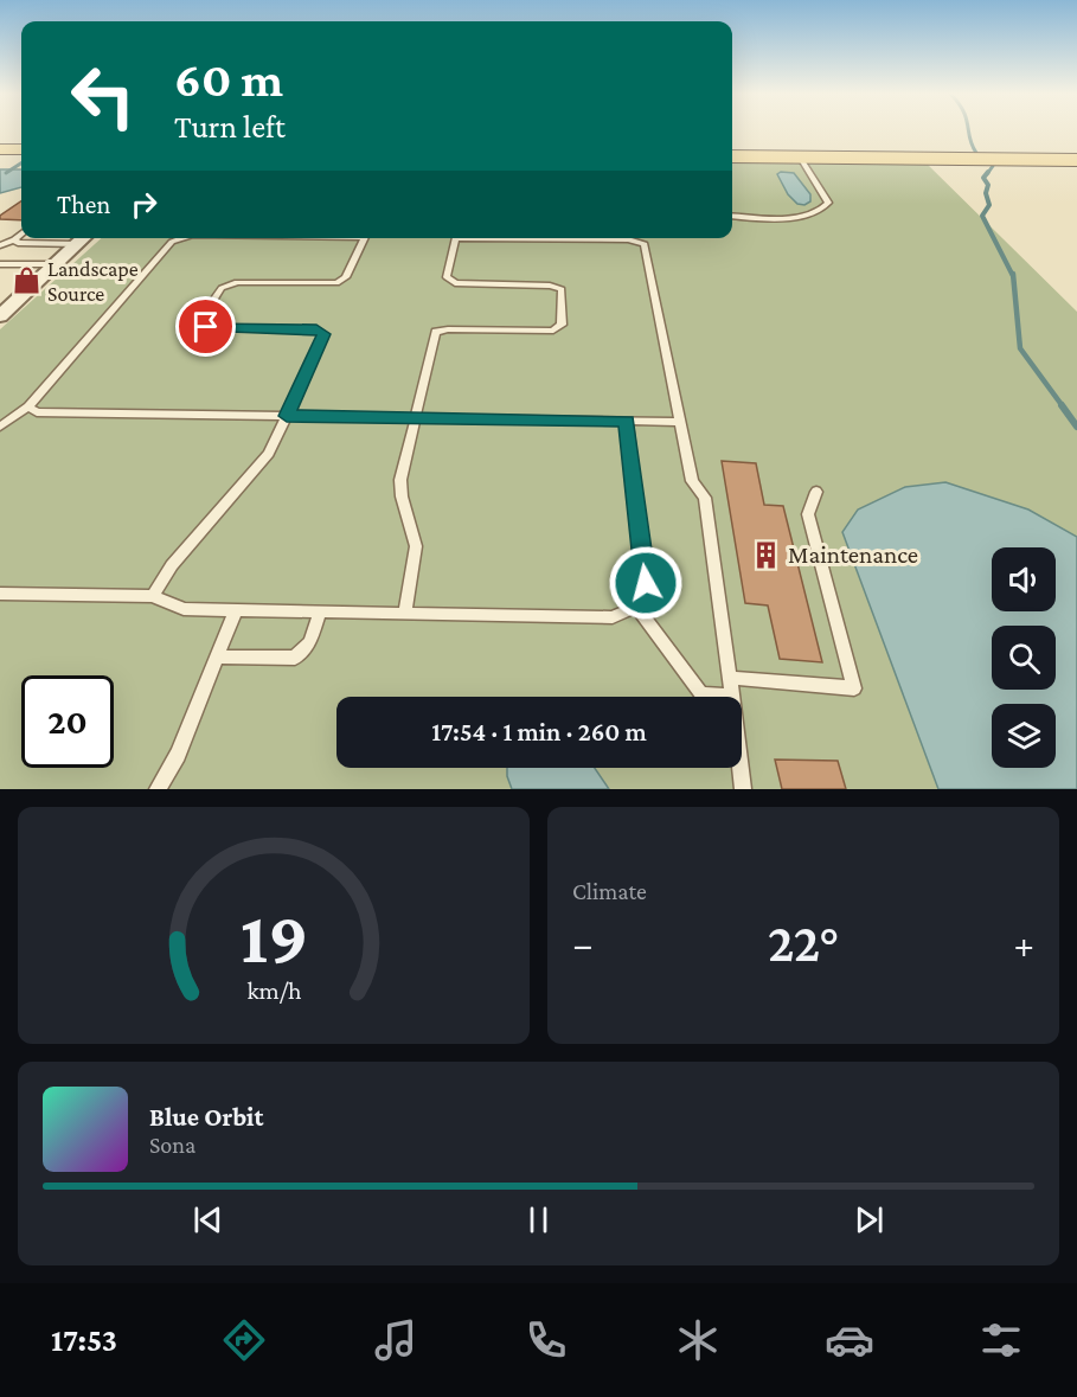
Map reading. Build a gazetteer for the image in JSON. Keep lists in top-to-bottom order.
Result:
{
  "places": {
    "shop": ["Landscape Source"],
    "building": ["Maintenance"]
  },
  "page": {
    "turn": ["60 m", "Turn left"],
    "then": "Then",
    "limit": "20",
    "trip": "17:54 · 1 min · 260 m",
    "tile": "Climate",
    "heat": ["−", "22°", "+"],
    "song": ["Blue Orbit", "Sona"],
    "tabs": "17:53",
    "gauge": ["19", "km/h"]
  }
}
